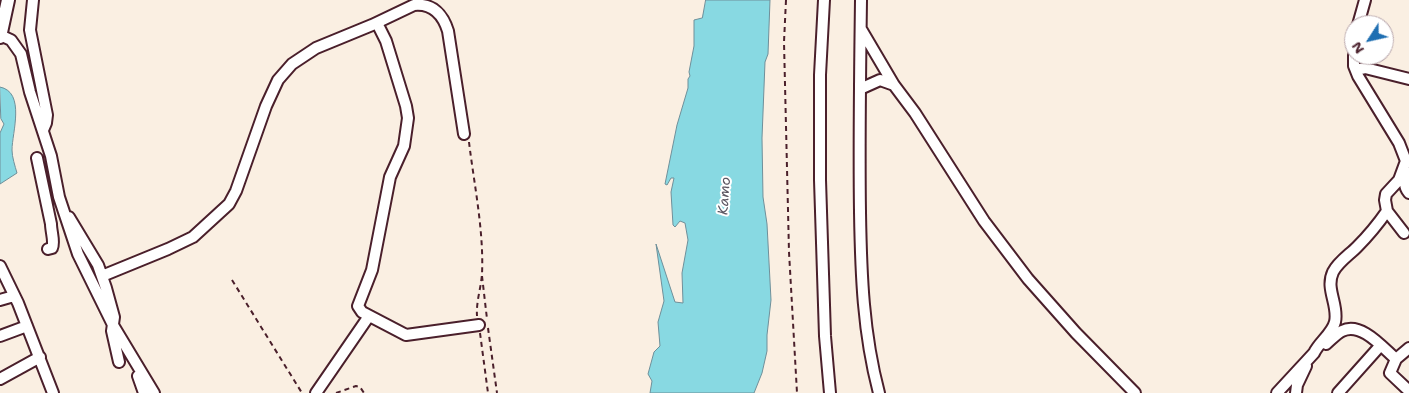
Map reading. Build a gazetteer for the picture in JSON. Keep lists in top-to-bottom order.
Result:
{
  "water": ["Kamo"],
  "north": "bottom left"
}
